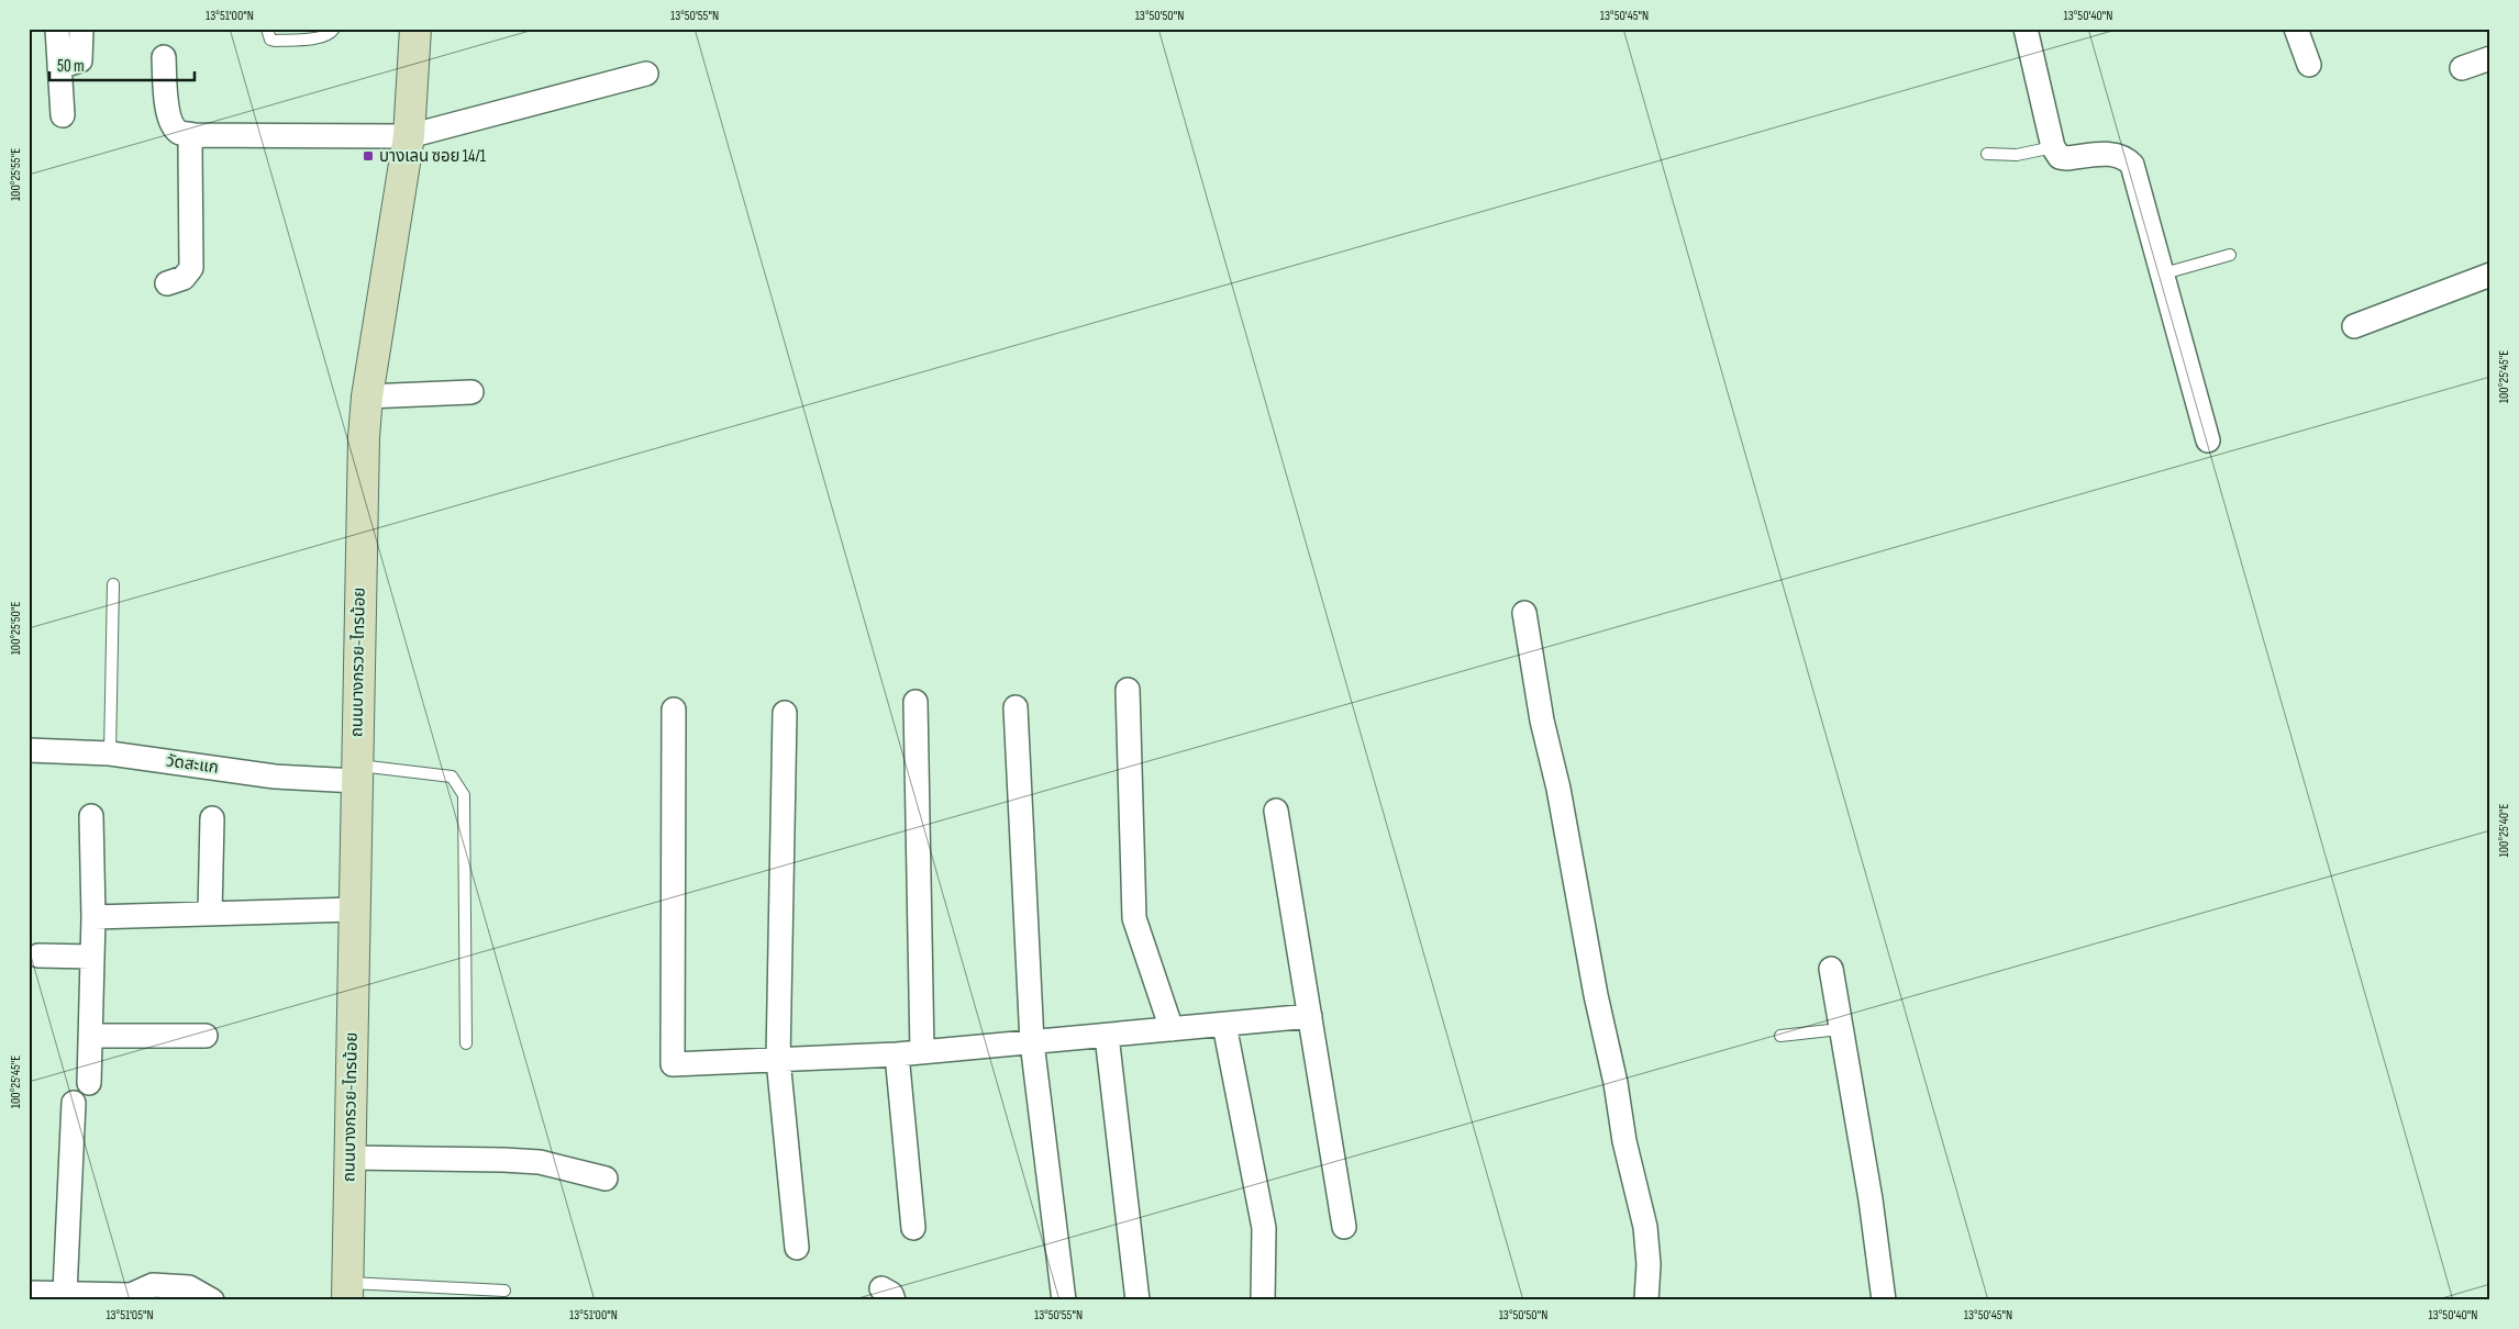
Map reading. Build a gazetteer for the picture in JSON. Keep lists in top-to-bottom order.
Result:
{
  "streets": {
    "street": ["ถนนบางกรวย-ไทรน้อย", "วัดสะแก"]
  },
  "crossings": [
    ["ถนนบางกรวย-ไทรน้อย", "วัดสะแก"]
  ],
  "places": {
    "transit": ["บางเลน ซอย 14/1"]
  },
  "scale_bar": "50 m",
  "coordinates": [
    "13°51'00\"N",
    "13°50'55\"N",
    "13°50'50\"N",
    "13°50'45\"N",
    "13°50'40\"N",
    "100°25'55\"E",
    "100°25'45\"E",
    "100°25'50\"E",
    "100°25'40\"E",
    "13°51'05\"N"
  ]
}
